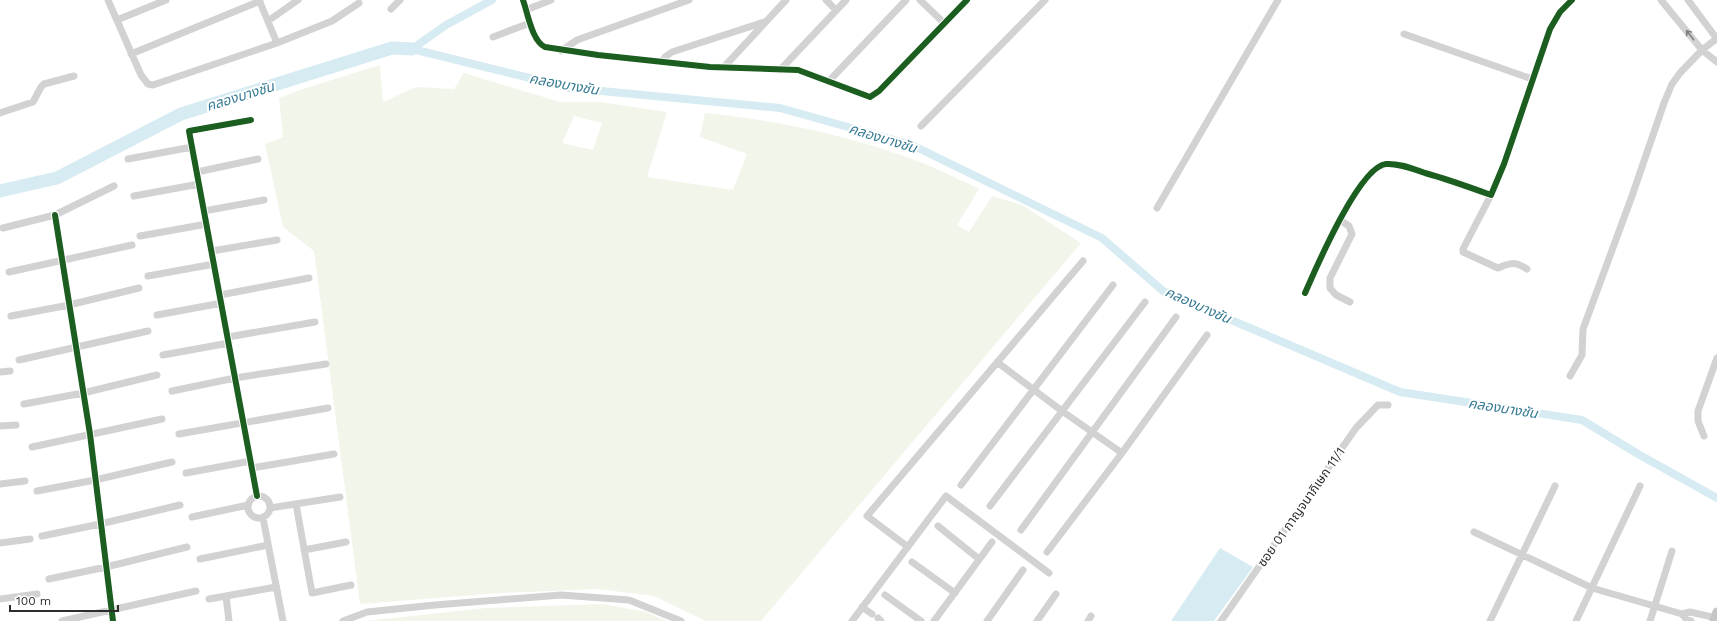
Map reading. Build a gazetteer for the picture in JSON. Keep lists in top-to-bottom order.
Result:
{
  "streets": {
    "street": ["ซอย 01 กาญจนาภิเษก 11/1"]
  },
  "water": ["คลองบางชัน"],
  "scale_bar": "100 m"
}
